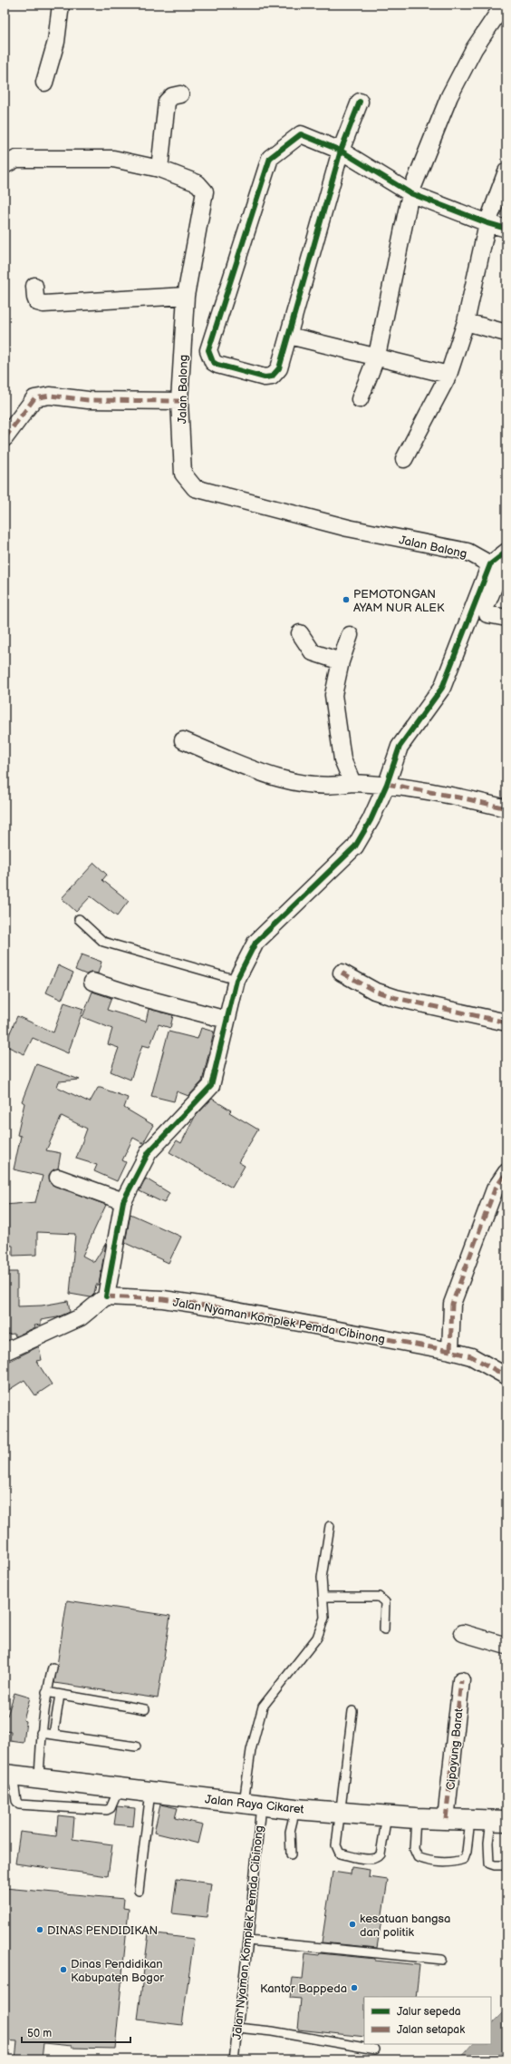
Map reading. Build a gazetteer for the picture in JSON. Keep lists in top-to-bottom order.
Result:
{
  "streets": {
    "main road": ["Jalan Raya Cikaret"],
    "street": ["Jalan Balong", "Jalan Nyaman Komplek Pemda Cibinong", "Cipayung Barat"]
  },
  "crossings": [
    ["Jalan Nyaman Komplek Pemda Cibinong", "Jalan Raya Cikaret"],
    ["Cipayung Barat", "Jalan Raya Cikaret"]
  ],
  "places": [
    "PEMOTONGAN AYAM NUR ALEK",
    "kesatuan bangsa dan politik",
    "DINAS PENDIDIKAN",
    "Dinas Pendidikan Kabupaten Bogor",
    "Kantor Bappeda"
  ],
  "legend": ["Jalur sepeda", "Jalan setapak"],
  "scale_bar": "50 m"
}
